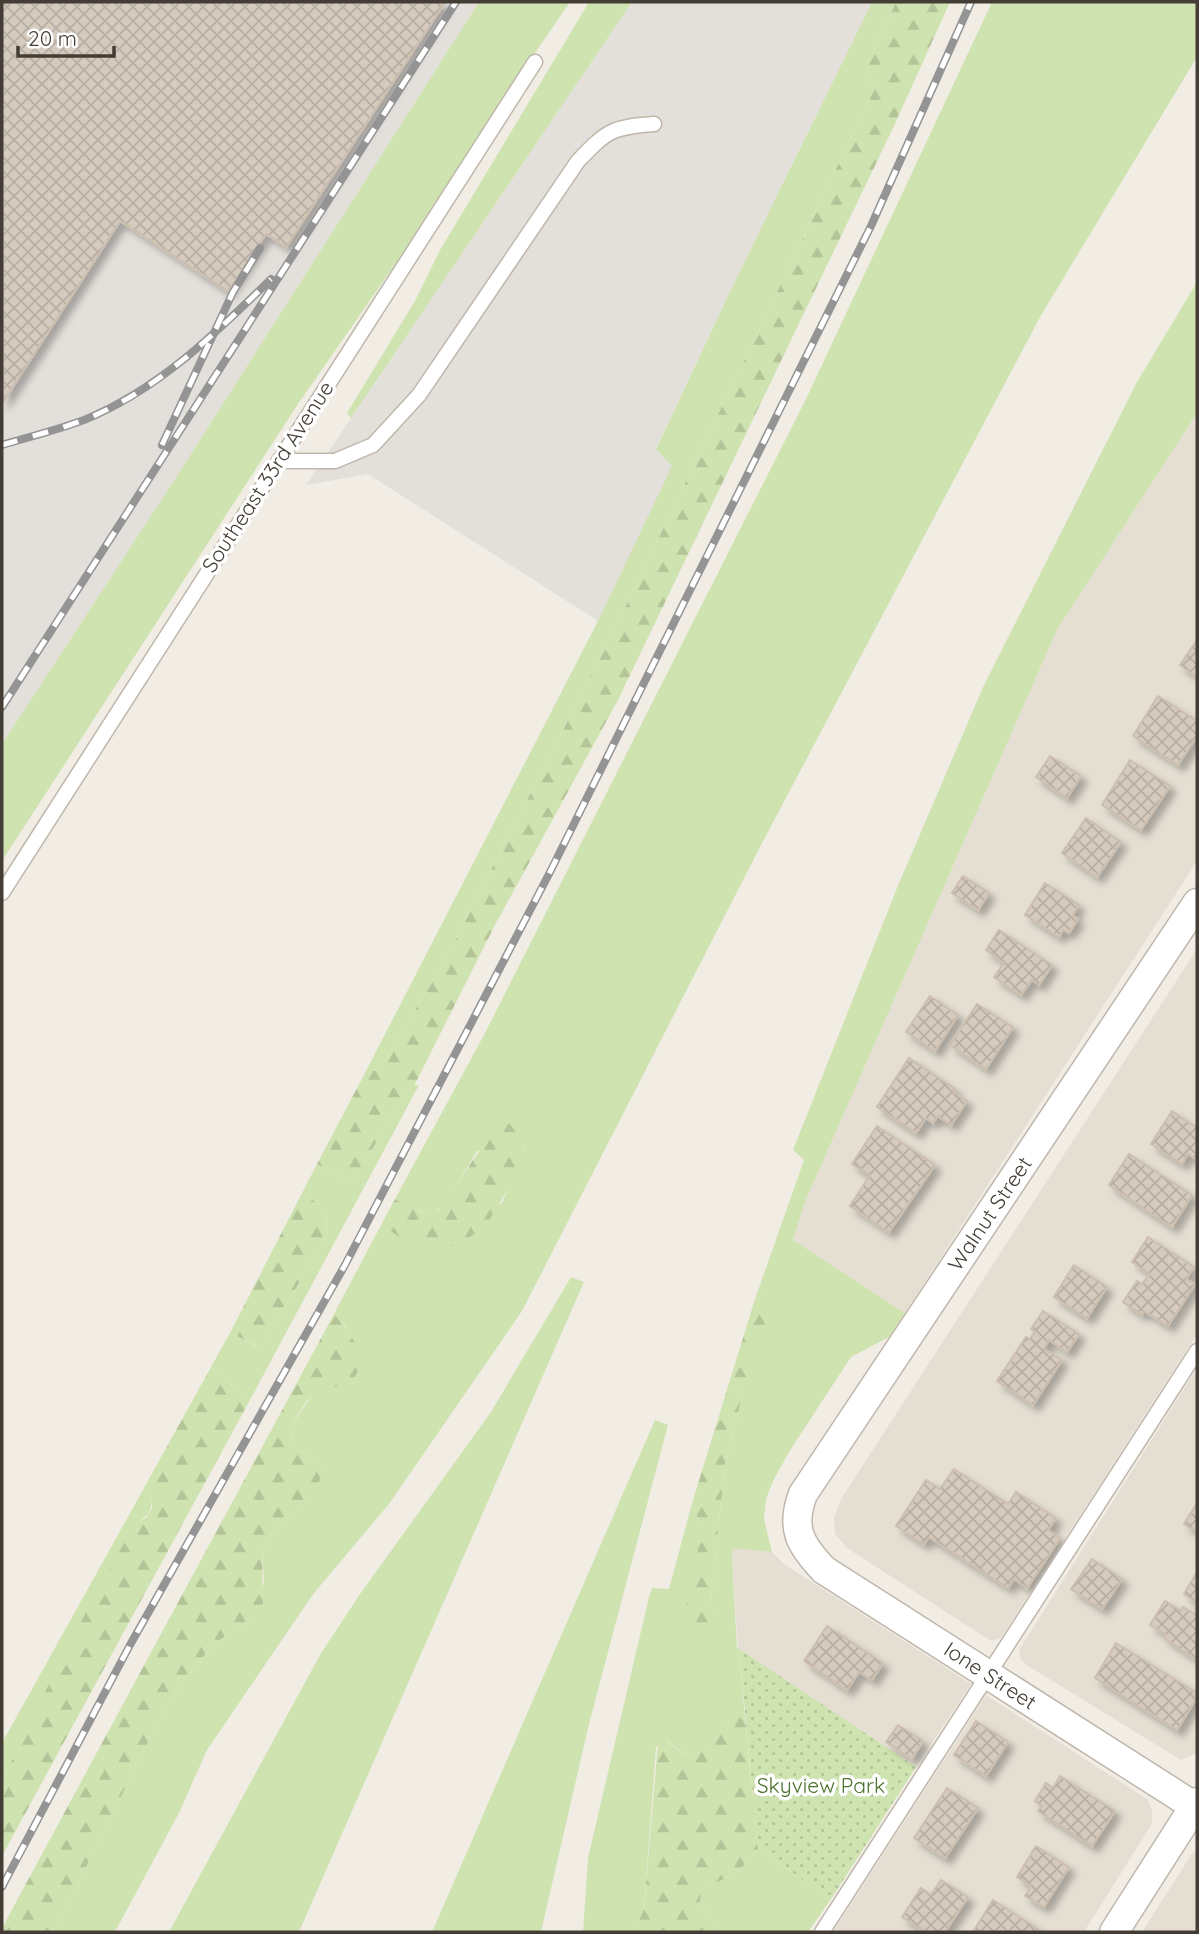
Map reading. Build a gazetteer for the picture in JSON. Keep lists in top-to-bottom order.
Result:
{
  "streets": {
    "street": ["Walnut Street", "Ione Street"],
    "lane": ["Southeast 33rd Avenue"]
  },
  "crossings": [
    ["Walnut Street", "Ione Street"]
  ],
  "parks": ["Skyview Park"],
  "scale_bar": "20 m"
}
